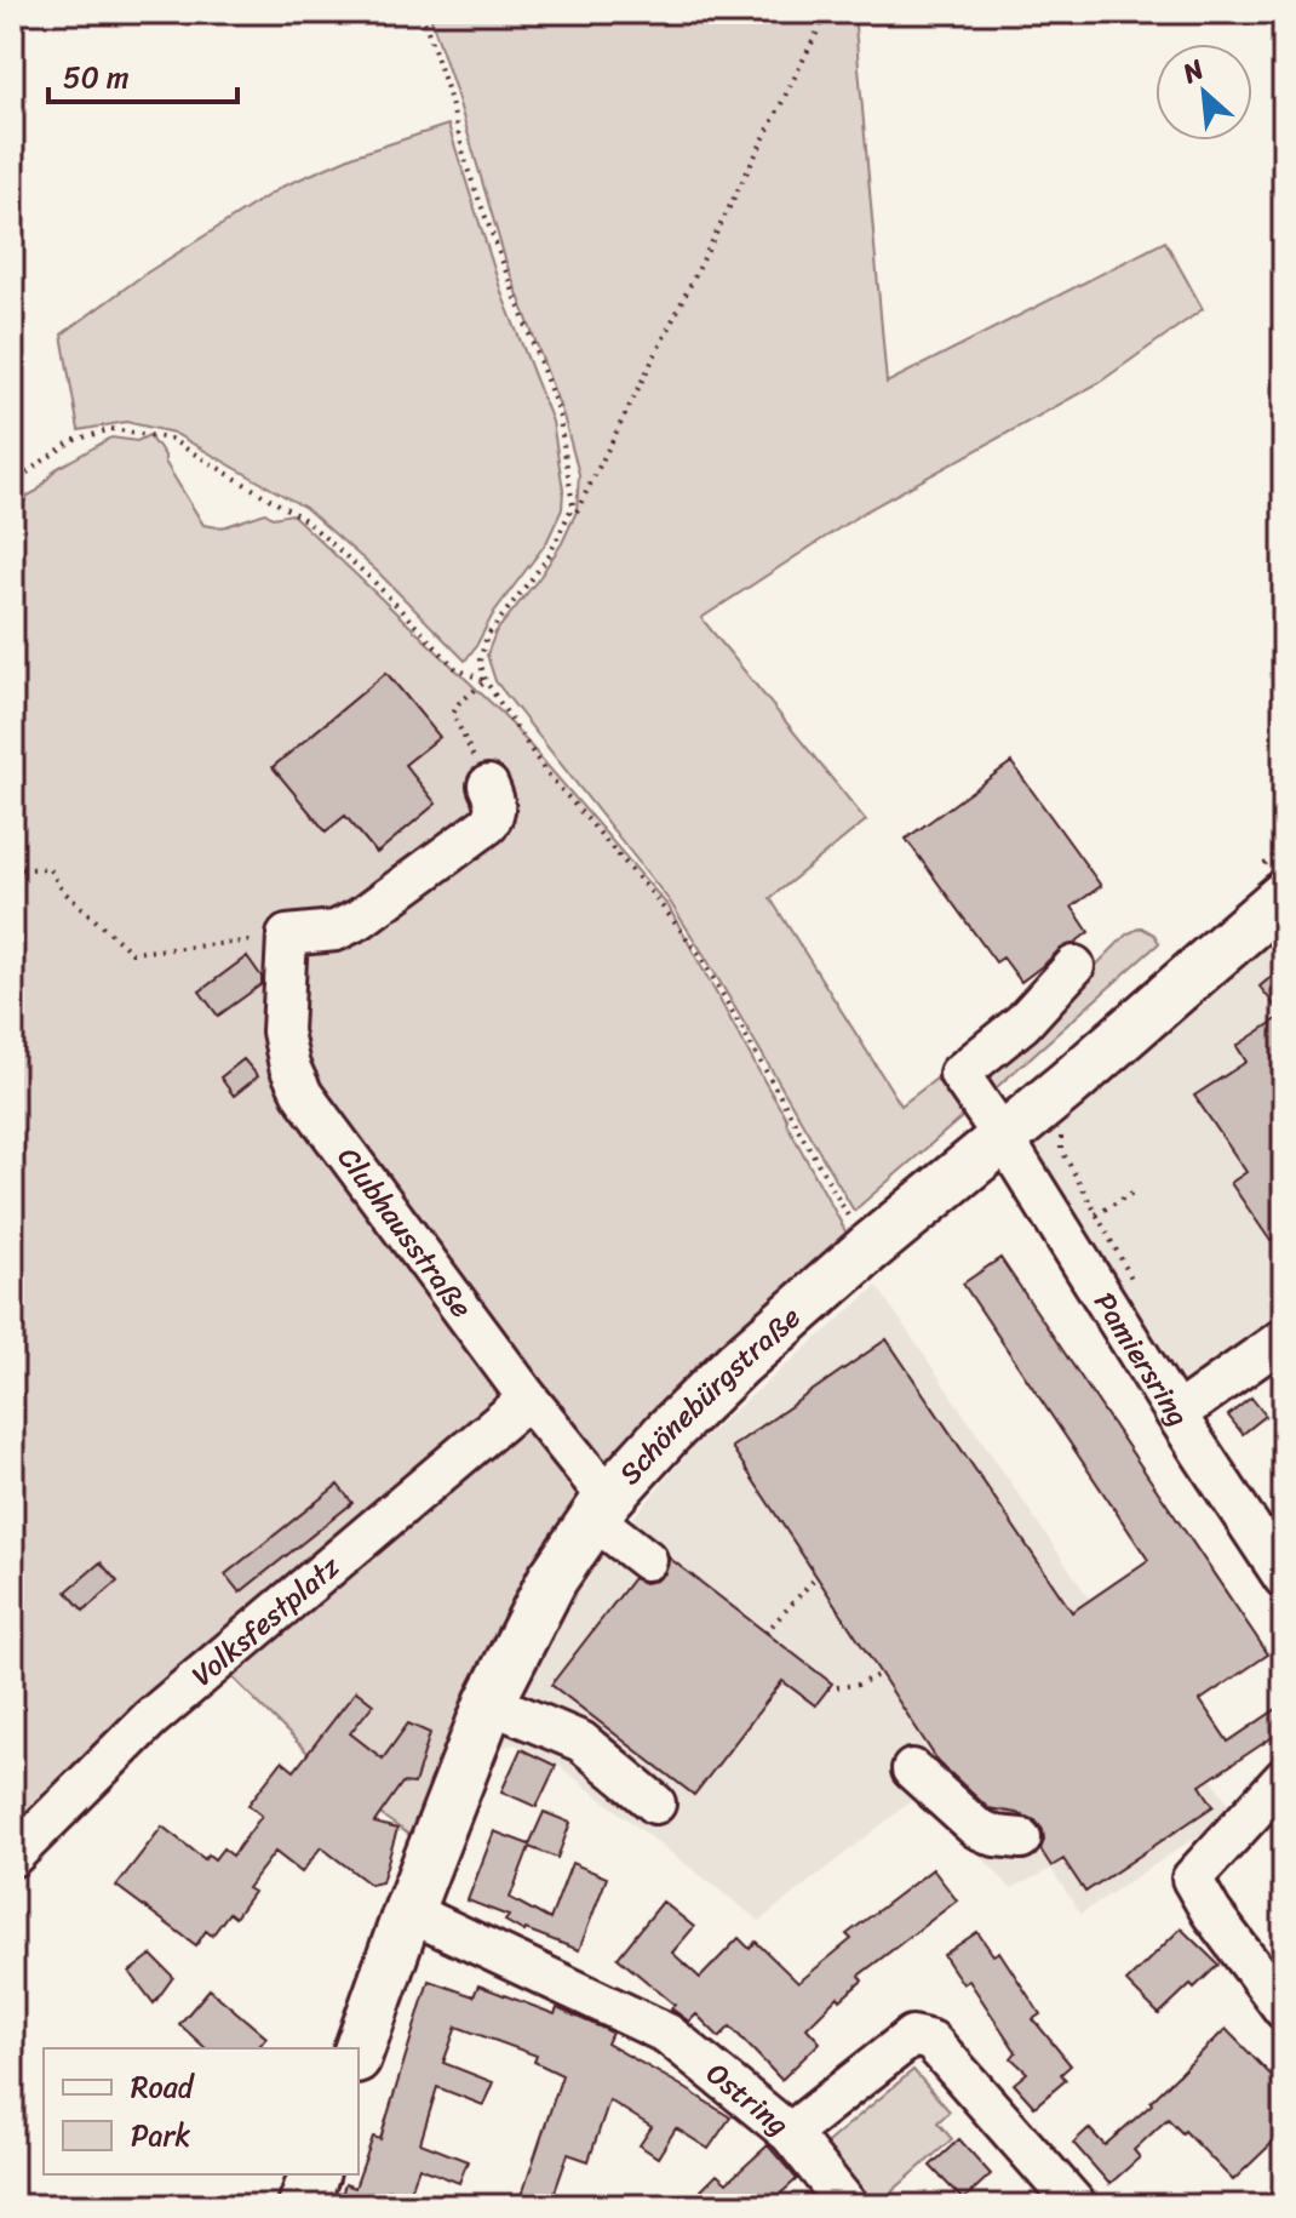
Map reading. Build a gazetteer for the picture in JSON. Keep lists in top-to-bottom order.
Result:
{
  "streets": {
    "main road": ["Schönebürgstraße"],
    "street": [
      "Clubhausstraße",
      "Pamiersring",
      "Volksfestplatz",
      "Ostring"
    ]
  },
  "crossings": [
    ["Clubhausstraße", "Schönebürgstraße"],
    ["Clubhausstraße", "Volksfestplatz"],
    ["Pamiersring", "Schönebürgstraße"],
    ["Schönebürgstraße", "Ostring"]
  ],
  "legend": ["Road", "Park"],
  "scale_bar": "50 m",
  "north": "top left"
}
